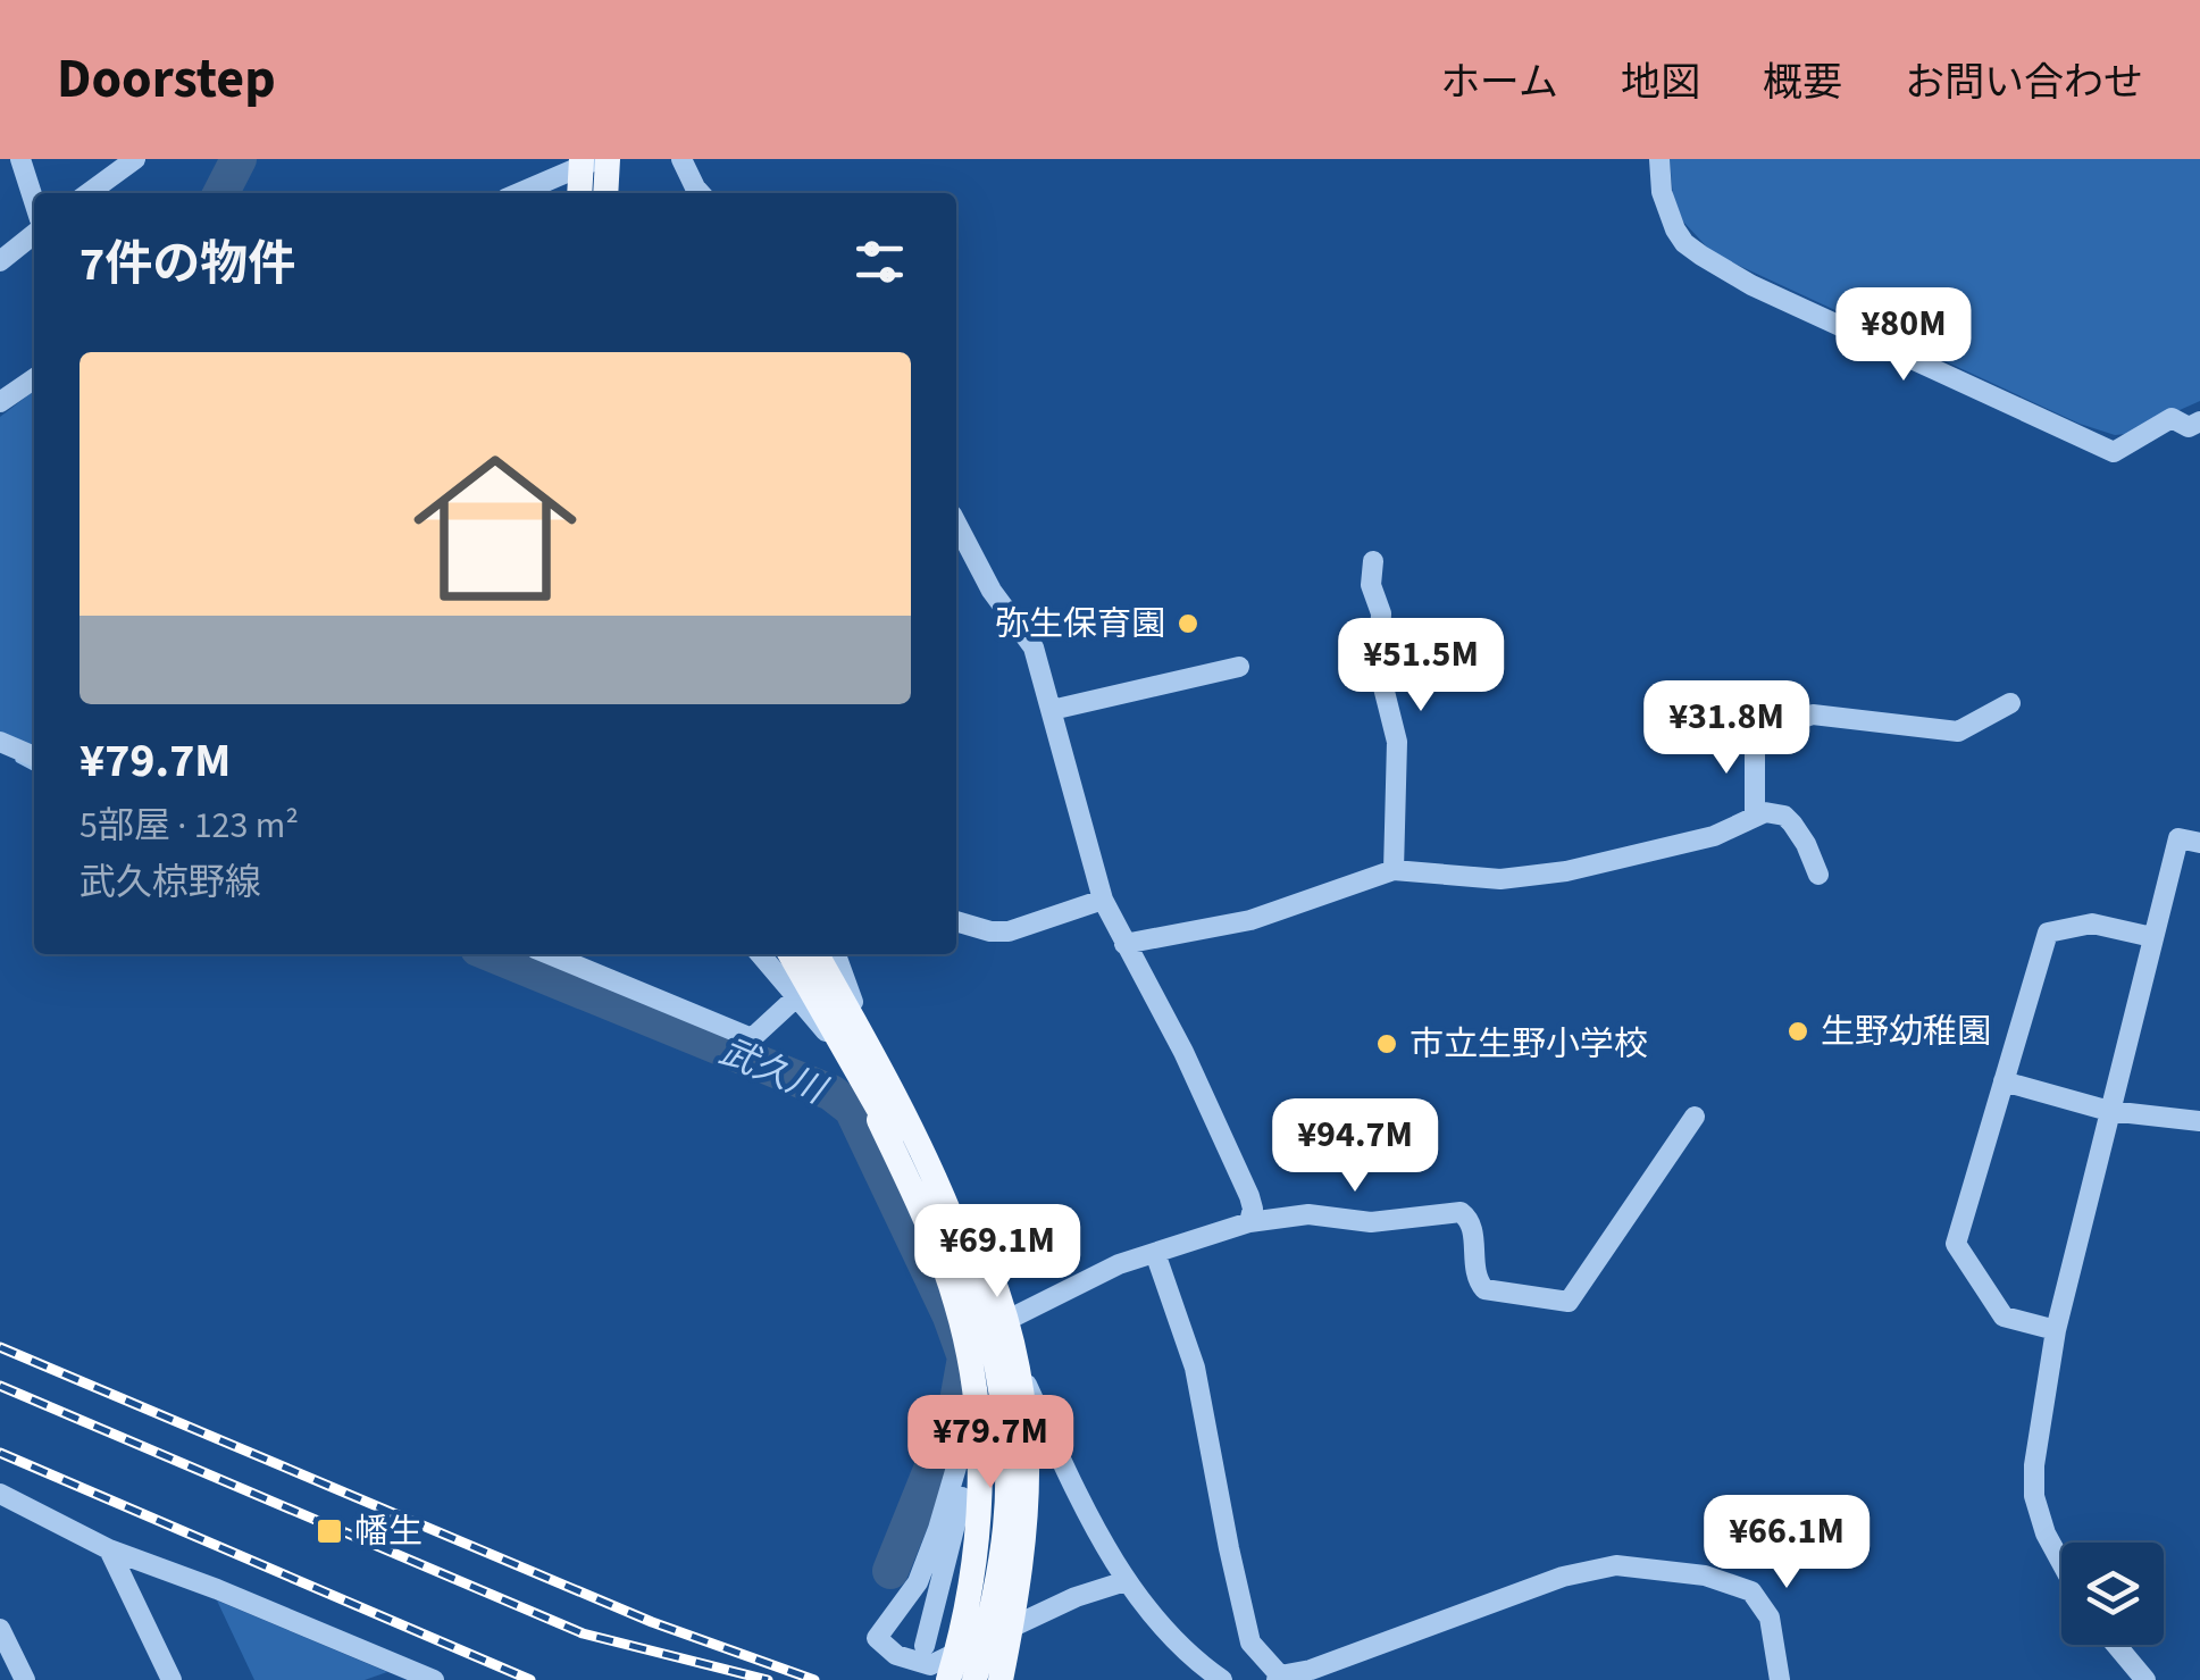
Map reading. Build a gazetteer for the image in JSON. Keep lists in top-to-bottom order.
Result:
{
  "water": ["武久川"],
  "places": {
    "other": ["弥生保育園", "生野幼稚園", "市立生野小学校"],
    "transit": ["幡生"]
  },
  "page": {
    "header": "Doorstep",
    "nav": [
      "ホーム",
      "地図",
      "概要",
      "お問い合わせ"
    ],
    "heading": "7件の物件",
    "price": [
      "¥80M",
      "¥51.5M",
      "¥31.8M",
      "¥94.7M",
      "¥69.1M",
      "¥79.7M",
      "¥66.1M"
    ],
    "list": [
      {
        "name": "¥79.7M",
        "note": "5部屋 · 123 m² · 武久椋野線"
      }
    ]
  }
}
